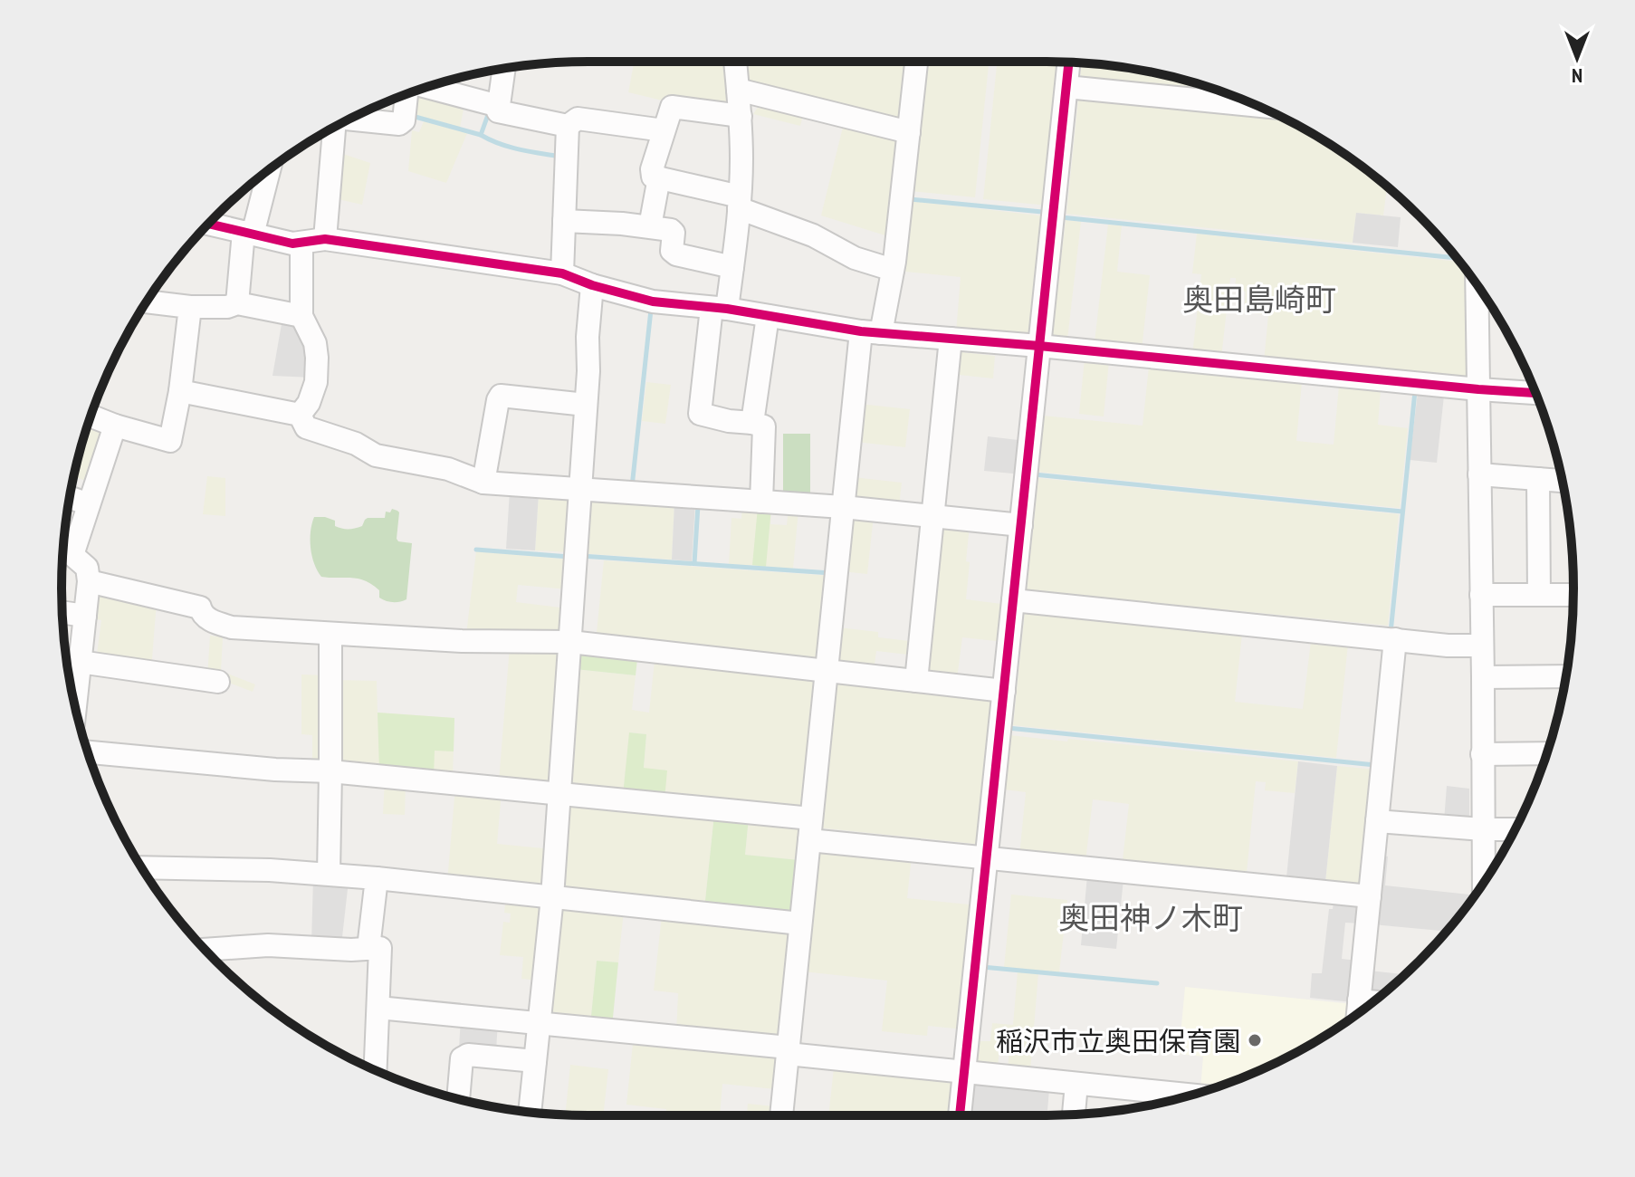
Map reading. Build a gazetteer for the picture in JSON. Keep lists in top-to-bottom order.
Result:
{
  "districts": ["奥田島崎町", "奥田神ノ木町"],
  "places": ["稲沢市立奥田保育園"],
  "north": "bottom"
}
